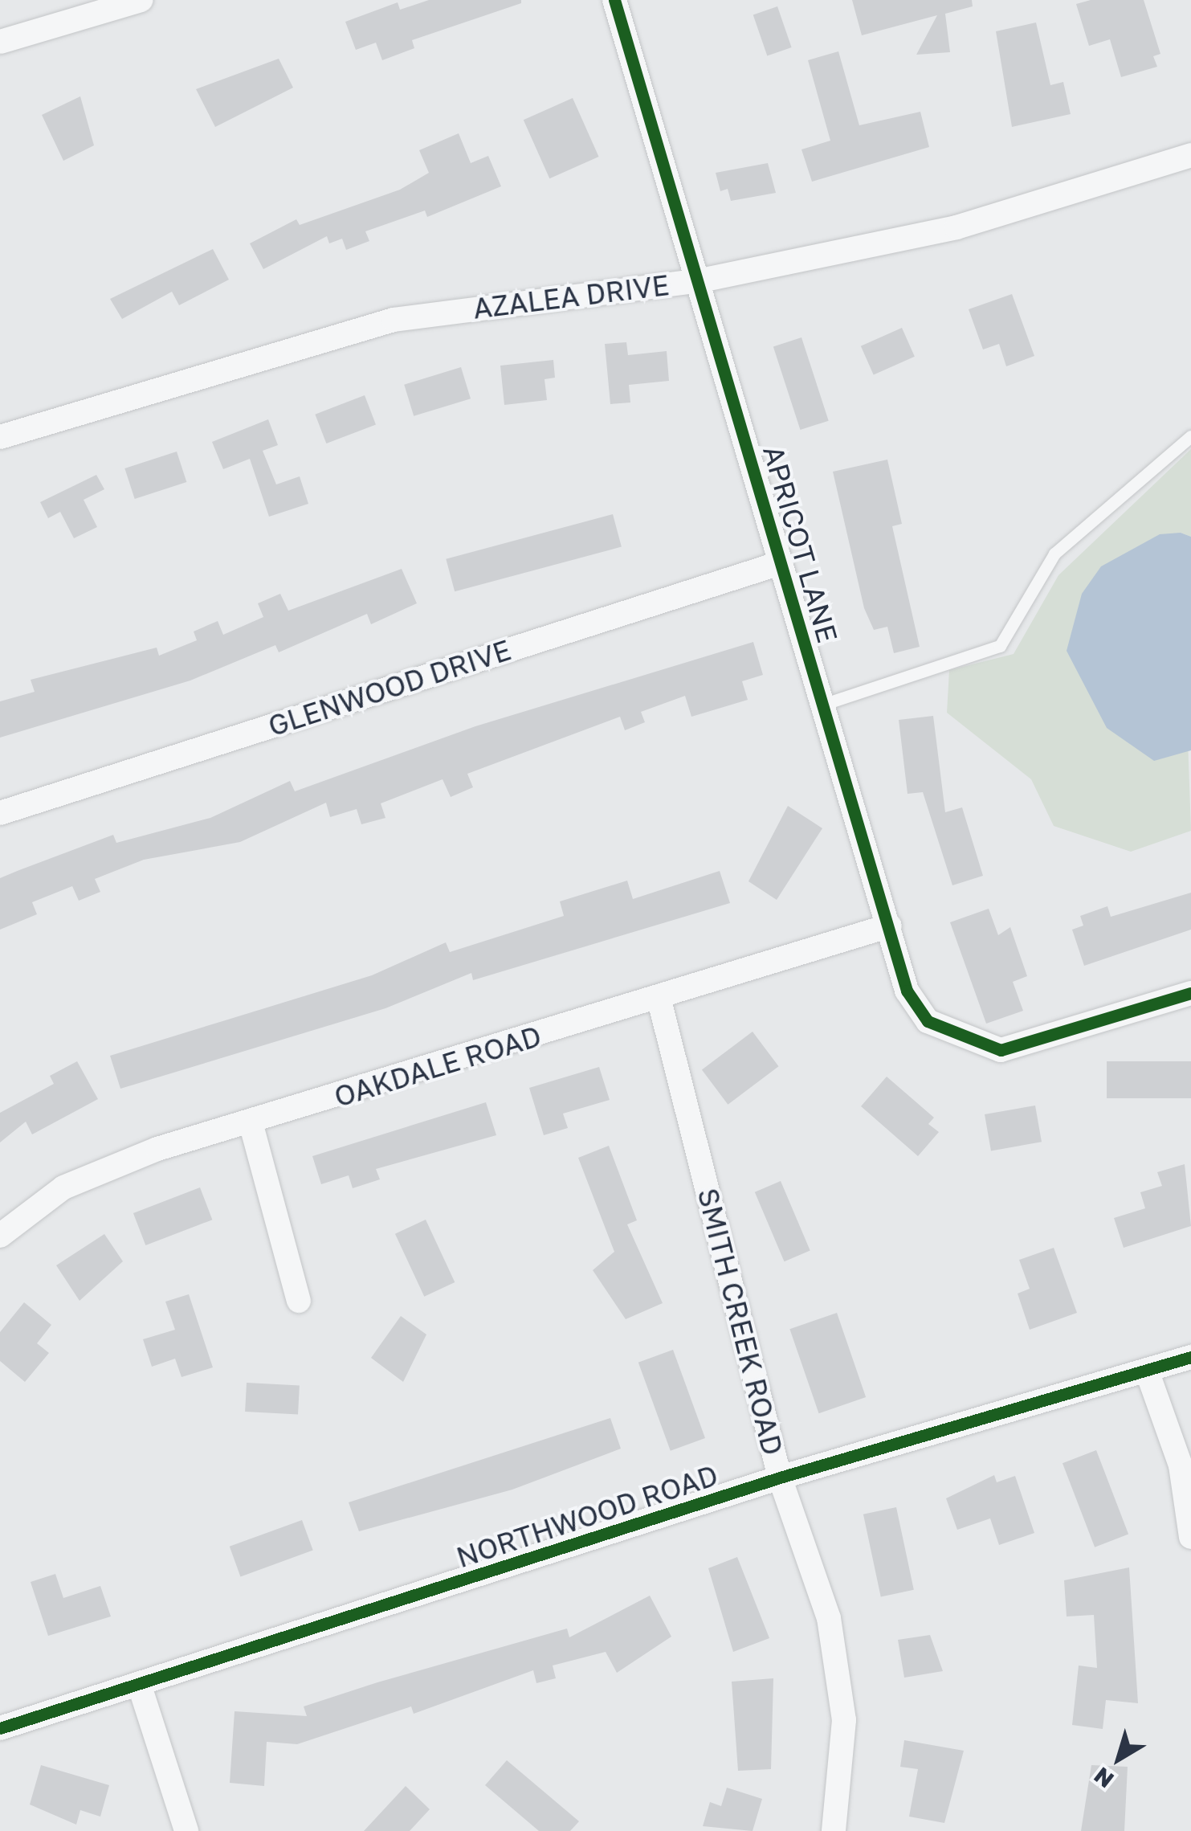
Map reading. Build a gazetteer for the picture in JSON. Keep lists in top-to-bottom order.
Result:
{
  "streets": {
    "street": [
      "AZALEA DRIVE",
      "APRICOT LANE",
      "GLENWOOD DRIVE",
      "OAKDALE ROAD",
      "SMITH CREEK ROAD",
      "NORTHWOOD ROAD"
    ]
  },
  "crossings": [
    ["AZALEA DRIVE", "APRICOT LANE"],
    ["APRICOT LANE", "GLENWOOD DRIVE"],
    ["APRICOT LANE", "OAKDALE ROAD"],
    ["OAKDALE ROAD", "SMITH CREEK ROAD"],
    ["SMITH CREEK ROAD", "NORTHWOOD ROAD"]
  ],
  "north": "bottom left"
}
